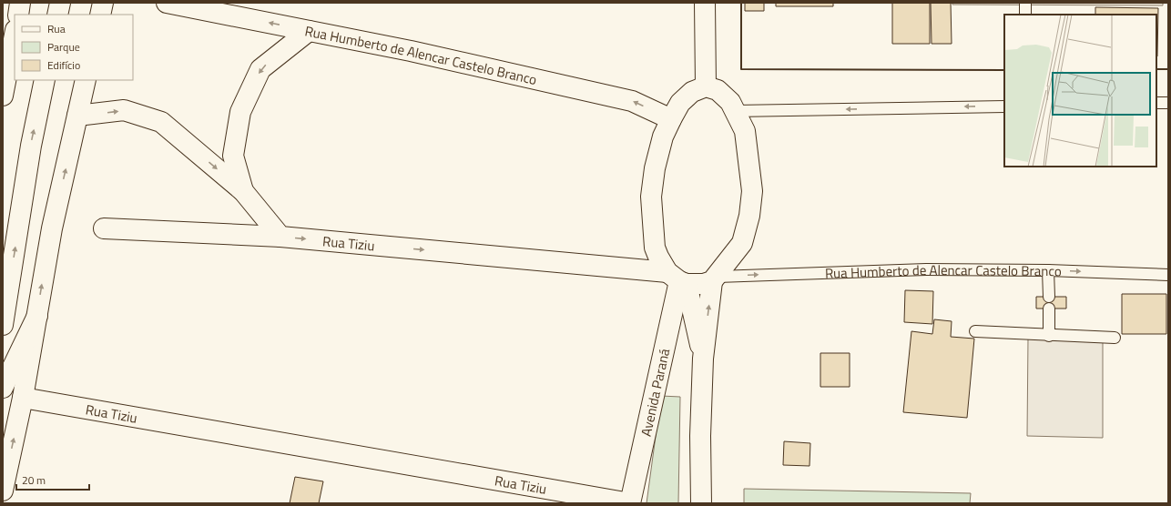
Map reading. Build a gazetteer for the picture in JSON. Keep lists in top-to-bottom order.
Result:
{
  "streets": {
    "street": ["Rua Humberto de Alencar Castelo Branco", "Rua Tiziu", "Avenida Paraná"]
  },
  "crossings": [
    ["Rua Humberto de Alencar Castelo Branco", "Rua Tiziu"],
    ["Rua Tiziu", "Avenida Paraná"]
  ],
  "legend": ["Rua", "Parque", "Edifício"],
  "scale_bar": "20 m"
}
